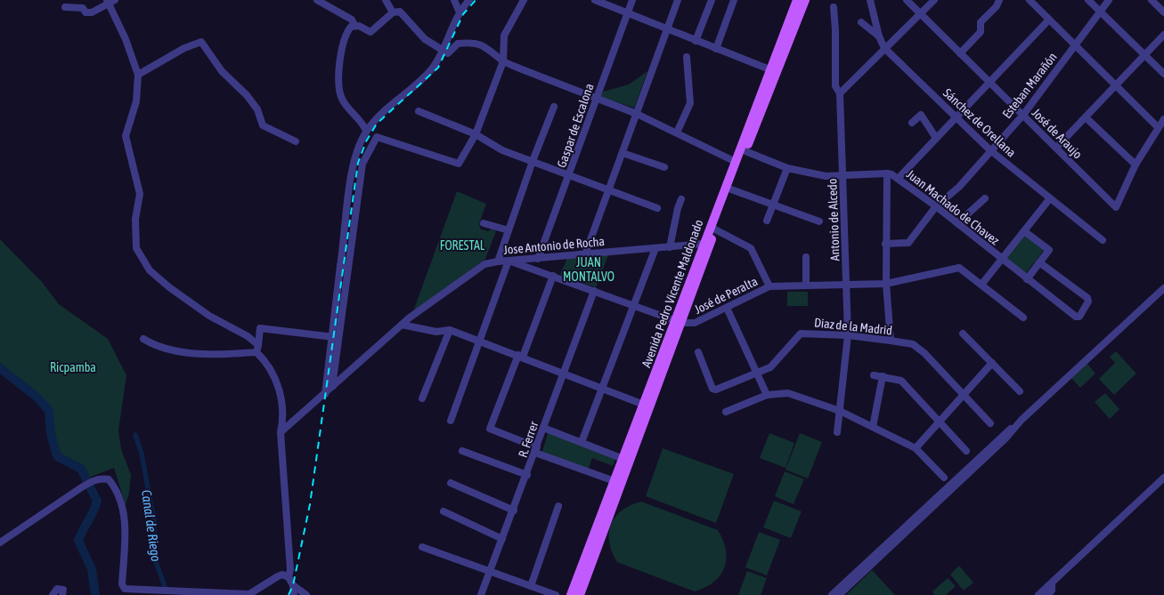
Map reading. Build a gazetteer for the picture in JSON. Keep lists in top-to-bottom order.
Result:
{
  "streets": {
    "main road": ["Avenida Pedro Vicente Maldonado"],
    "street": [
      "Esteban Marañón",
      "Sánchez de Orellana",
      "Gaspar de Escalona",
      "José de Araujo",
      "Juan Machado de Chavez",
      "Antonio de Alcedo",
      "Jose Antonio de Rocha",
      "José de Peralta",
      "Diaz de la Madrid",
      "R. Ferrer"
    ]
  },
  "crossings": [
    ["Esteban Marañón", "Sánchez de Orellana"],
    ["Esteban Marañón", "José de Araujo"],
    ["Esteban Marañón", "Juan Machado de Chavez"],
    ["Gaspar de Escalona", "Jose Antonio de Rocha"],
    ["Juan Machado de Chavez", "Antonio de Alcedo"],
    ["Juan Machado de Chavez", "Avenida Pedro Vicente Maldonado"],
    ["Antonio de Alcedo", "José de Peralta"],
    ["Antonio de Alcedo", "Diaz de la Madrid"],
    ["Jose Antonio de Rocha", "Avenida Pedro Vicente Maldonado"],
    ["Jose Antonio de Rocha", "José de Peralta"],
    ["Avenida Pedro Vicente Maldonado", "José de Peralta"],
    ["José de Peralta", "R. Ferrer"]
  ],
  "water": ["Canal de Riego"],
  "parks": ["FORESTAL", "JUAN MONTALVO", "Ricpamba"]
}
